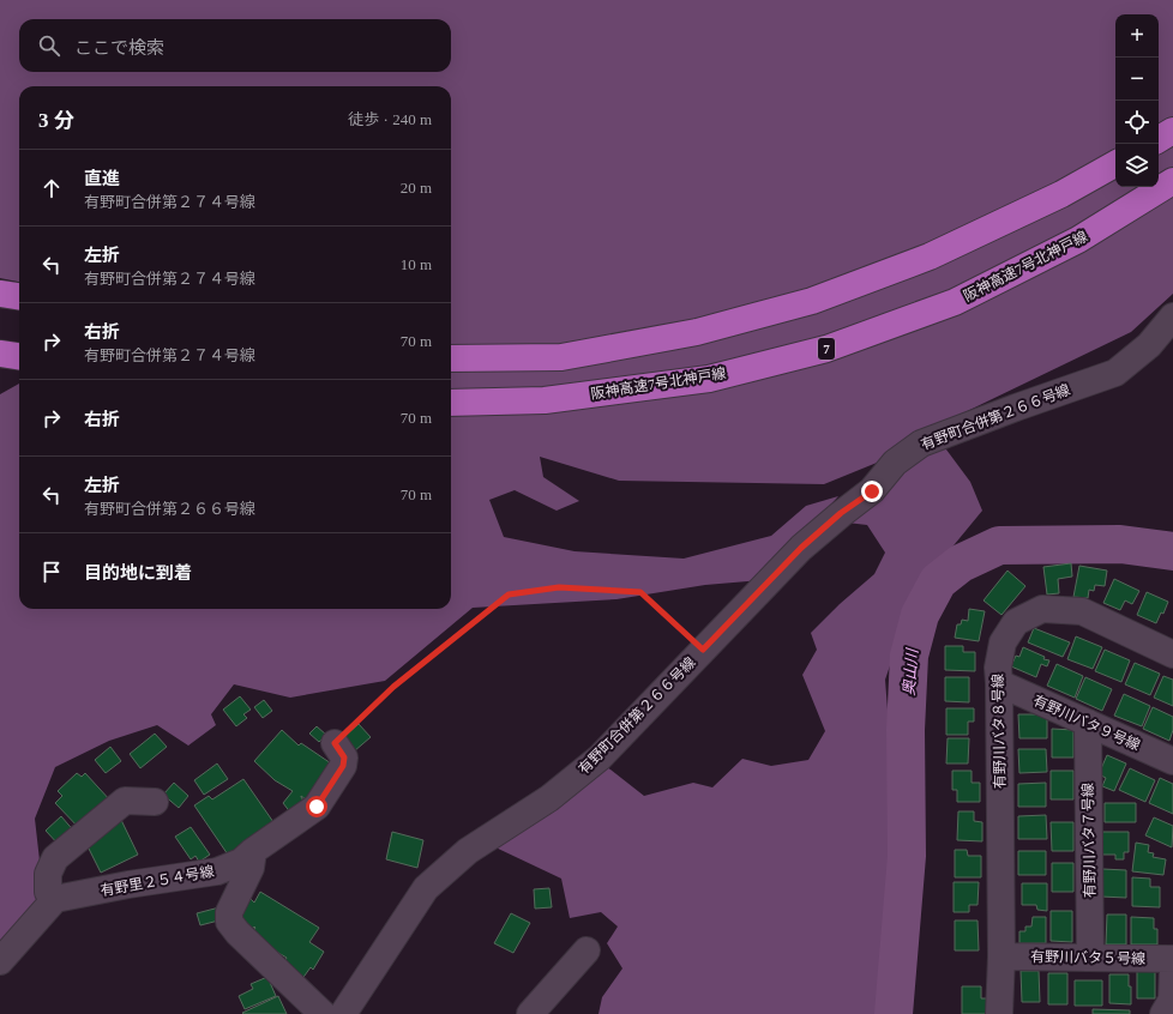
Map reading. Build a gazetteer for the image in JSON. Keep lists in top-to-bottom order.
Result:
{
  "streets": {
    "highway": ["阪神高速7号北神戸線", "7"],
    "street": [
      "有野町合併第２６６号線",
      "有野川バタ９号線",
      "有野川バタ８号線",
      "有野川バタ７号線",
      "有野里２５４号線",
      "有野川バタ５号線"
    ]
  },
  "crossings": [
    ["有野川バタ９号線", "有野川バタ８号線"],
    ["有野川バタ９号線", "有野川バタ７号線"],
    ["有野川バタ８号線", "有野川バタ５号線"],
    ["有野川バタ７号線", "有野川バタ５号線"]
  ],
  "water": ["奥山川"],
  "page": {
    "map_buttons": ["+", "−"],
    "search": "ここで検索",
    "heading": ["3 分", "徒歩 · 240 m"],
    "list": [
      ["直進", "有野町合併第２７４号線", "20 m"],
      ["左折", "有野町合併第２７４号線", "10 m"],
      ["右折", "有野町合併第２７４号線", "70 m"],
      ["右折", "70 m"],
      ["左折", "有野町合併第２６６号線", "70 m"],
      "目的地に到着"
    ]
  }
}
